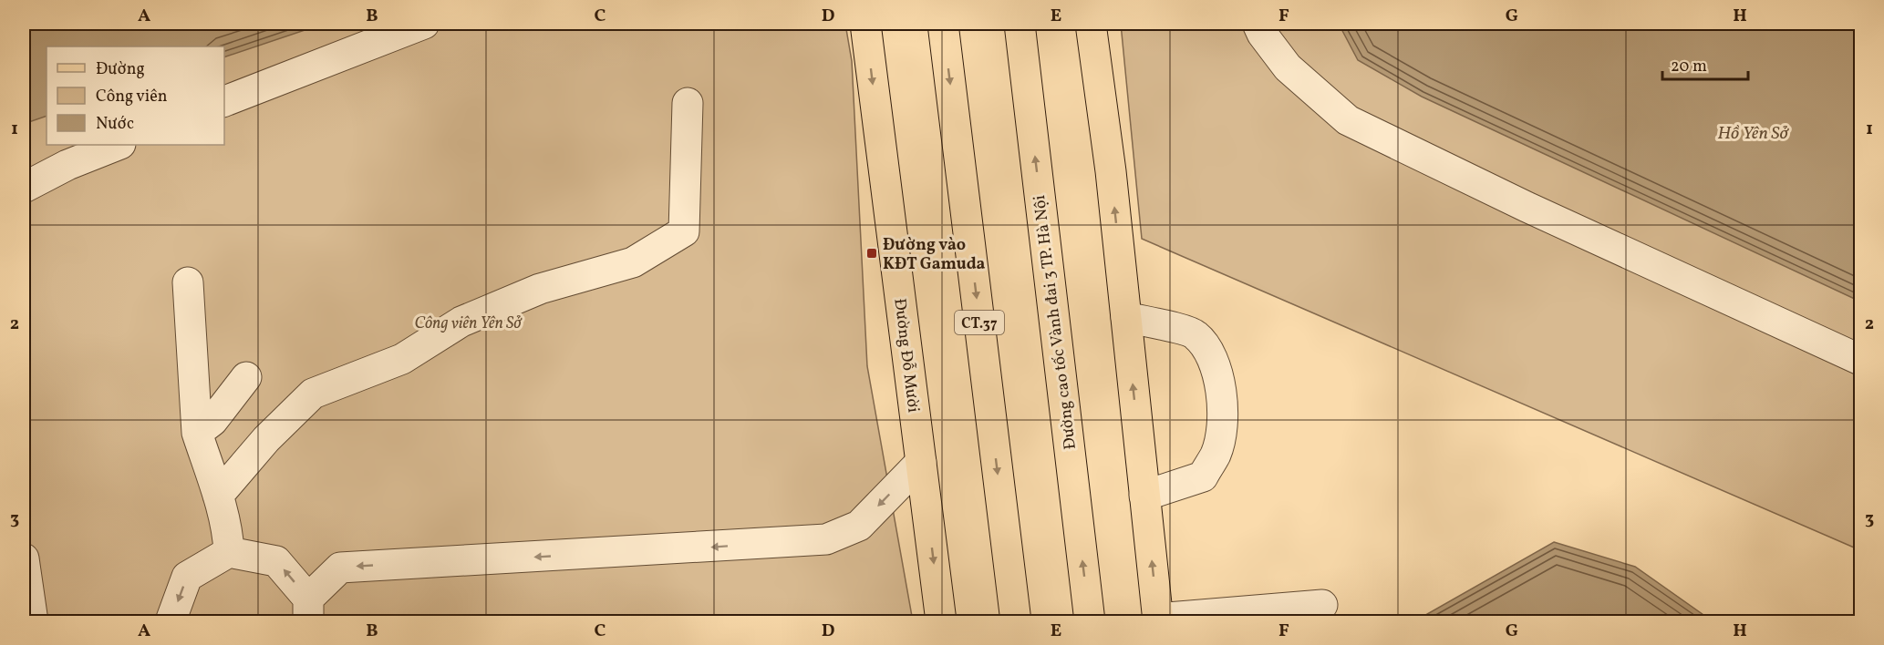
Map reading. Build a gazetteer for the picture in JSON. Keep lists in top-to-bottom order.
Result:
{
  "streets": {
    "main road": ["CT.37", "Đường cao tốc Vành đai 3 TP. Hà Nội", "Đường Đỗ Mười"]
  },
  "water": ["Hồ Yên Sở"],
  "parks": ["Công viên Yên Sở"],
  "places": {
    "transit": ["Đường vào KĐT Gamuda"]
  },
  "legend": ["Đường", "Công viên", "Nước"],
  "scale_bar": "20 m",
  "grid": {
    "columns": [
      "A",
      "B",
      "C",
      "D",
      "E",
      "F",
      "G",
      "H"
    ],
    "rows": ["1", "2", "3"]
  }
}
